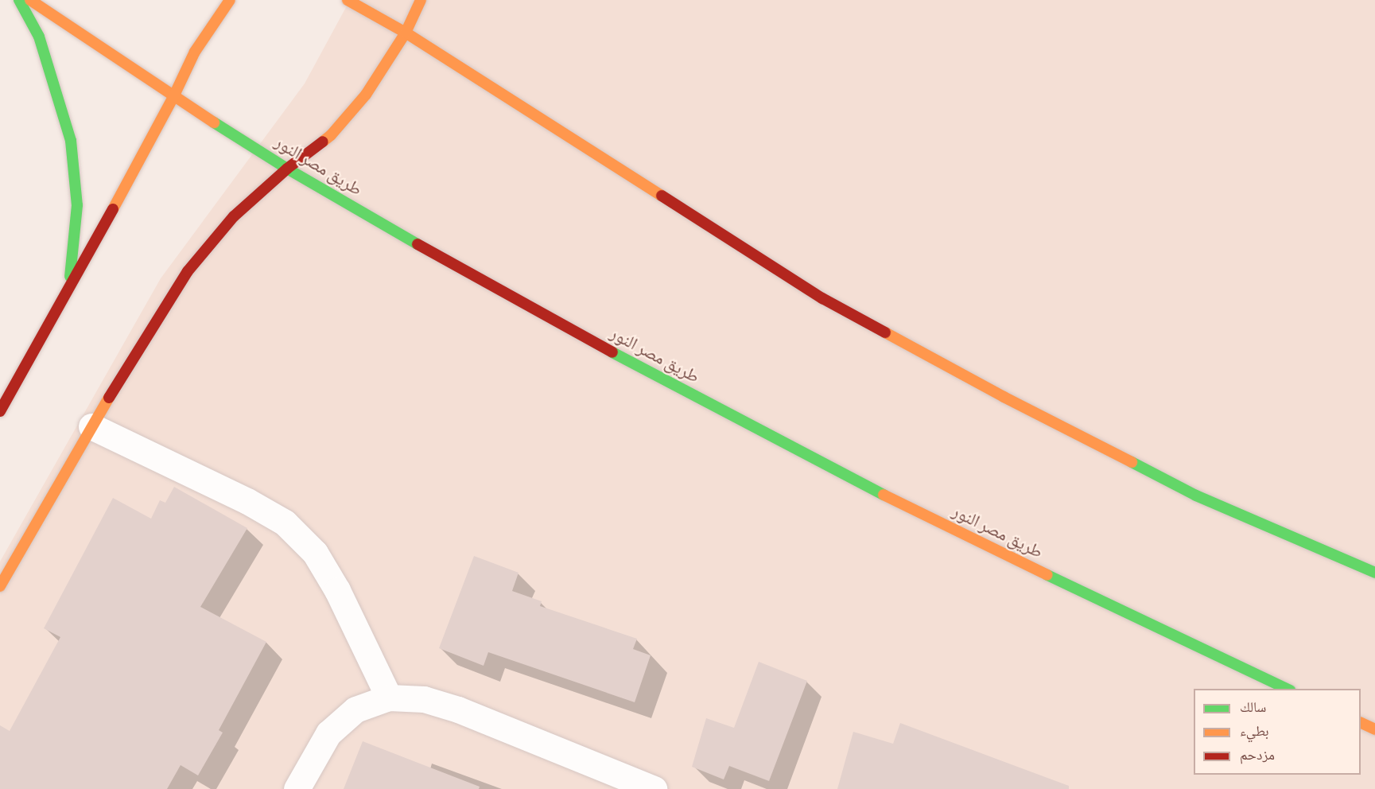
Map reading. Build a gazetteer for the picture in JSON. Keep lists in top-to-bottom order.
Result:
{
  "streets": {
    "street": ["طريق مصر النور"]
  },
  "legend": ["سالك", "بطيء", "مزدحم"]
}
